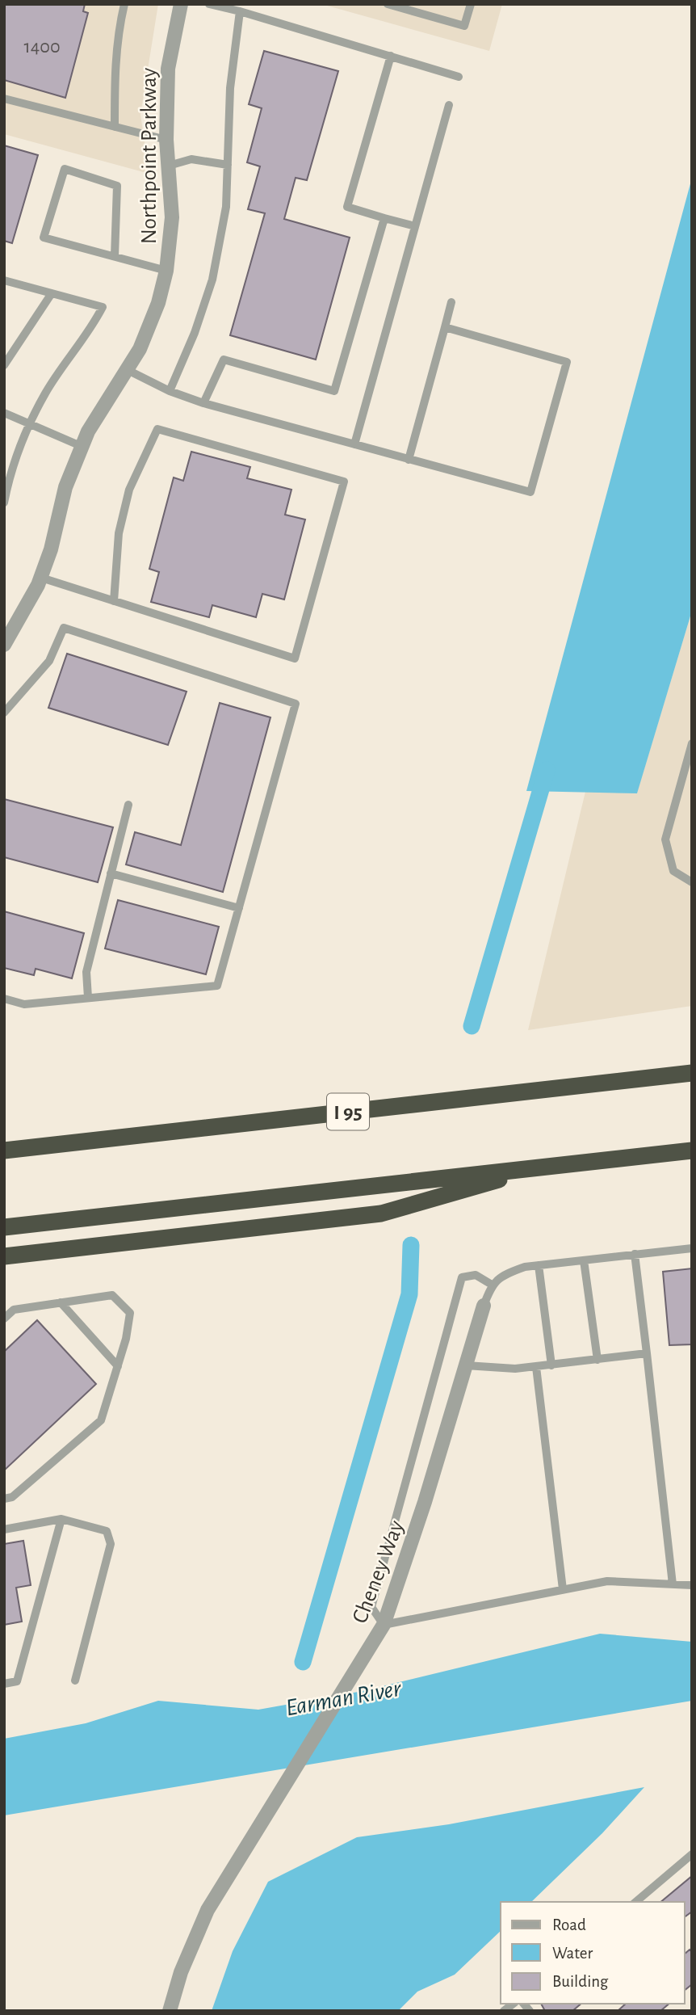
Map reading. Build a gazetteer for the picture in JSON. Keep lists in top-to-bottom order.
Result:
{
  "streets": {
    "highway": ["I 95"],
    "street": ["Northpoint Parkway", "Cheney Way"]
  },
  "water": ["Earman River"],
  "house_numbers": ["1400"],
  "legend": ["Road", "Water", "Building"]
}
